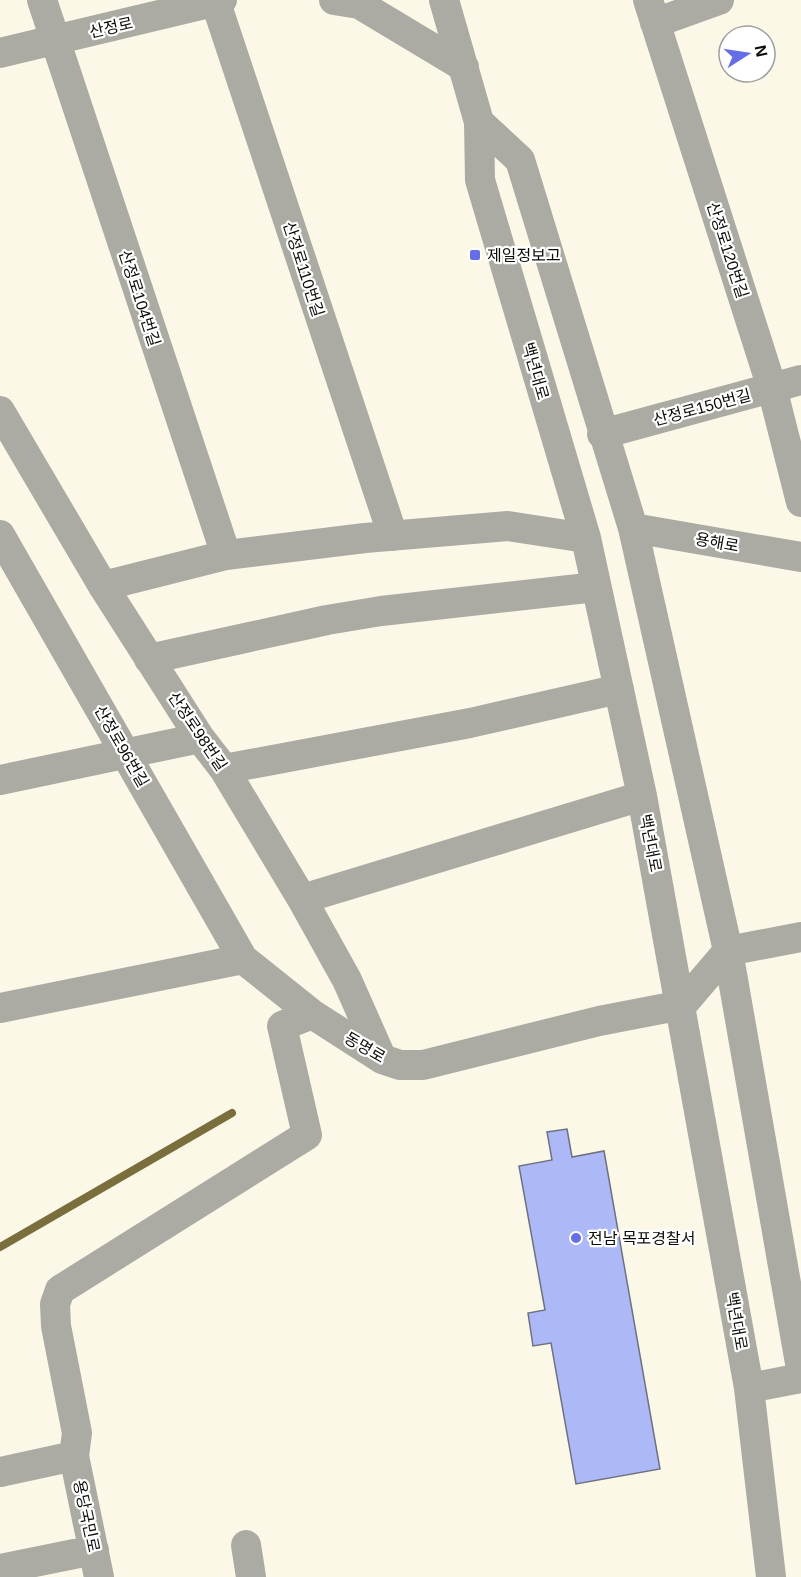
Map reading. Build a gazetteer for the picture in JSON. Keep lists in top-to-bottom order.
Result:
{
  "streets": {
    "street": [
      "산정로",
      "산정로120번길",
      "산정로110번길",
      "산정로104번길",
      "백년대로",
      "산정로150번길",
      "용해로",
      "산정로98번길",
      "산정로96번길",
      "동명로",
      "용당국민로"
    ]
  },
  "crossings": [
    ["산정로", "산정로110번길"],
    ["산정로", "산정로104번길"],
    ["산정로120번길", "산정로150번길"],
    ["백년대로", "동명로"],
    ["산정로98번길", "동명로"],
    ["산정로96번길", "동명로"],
    ["동명로", "용당국민로"]
  ],
  "places": {
    "transit": ["제일정보고"],
    "other": ["전남 목포경찰서"]
  },
  "north": "right"
}
